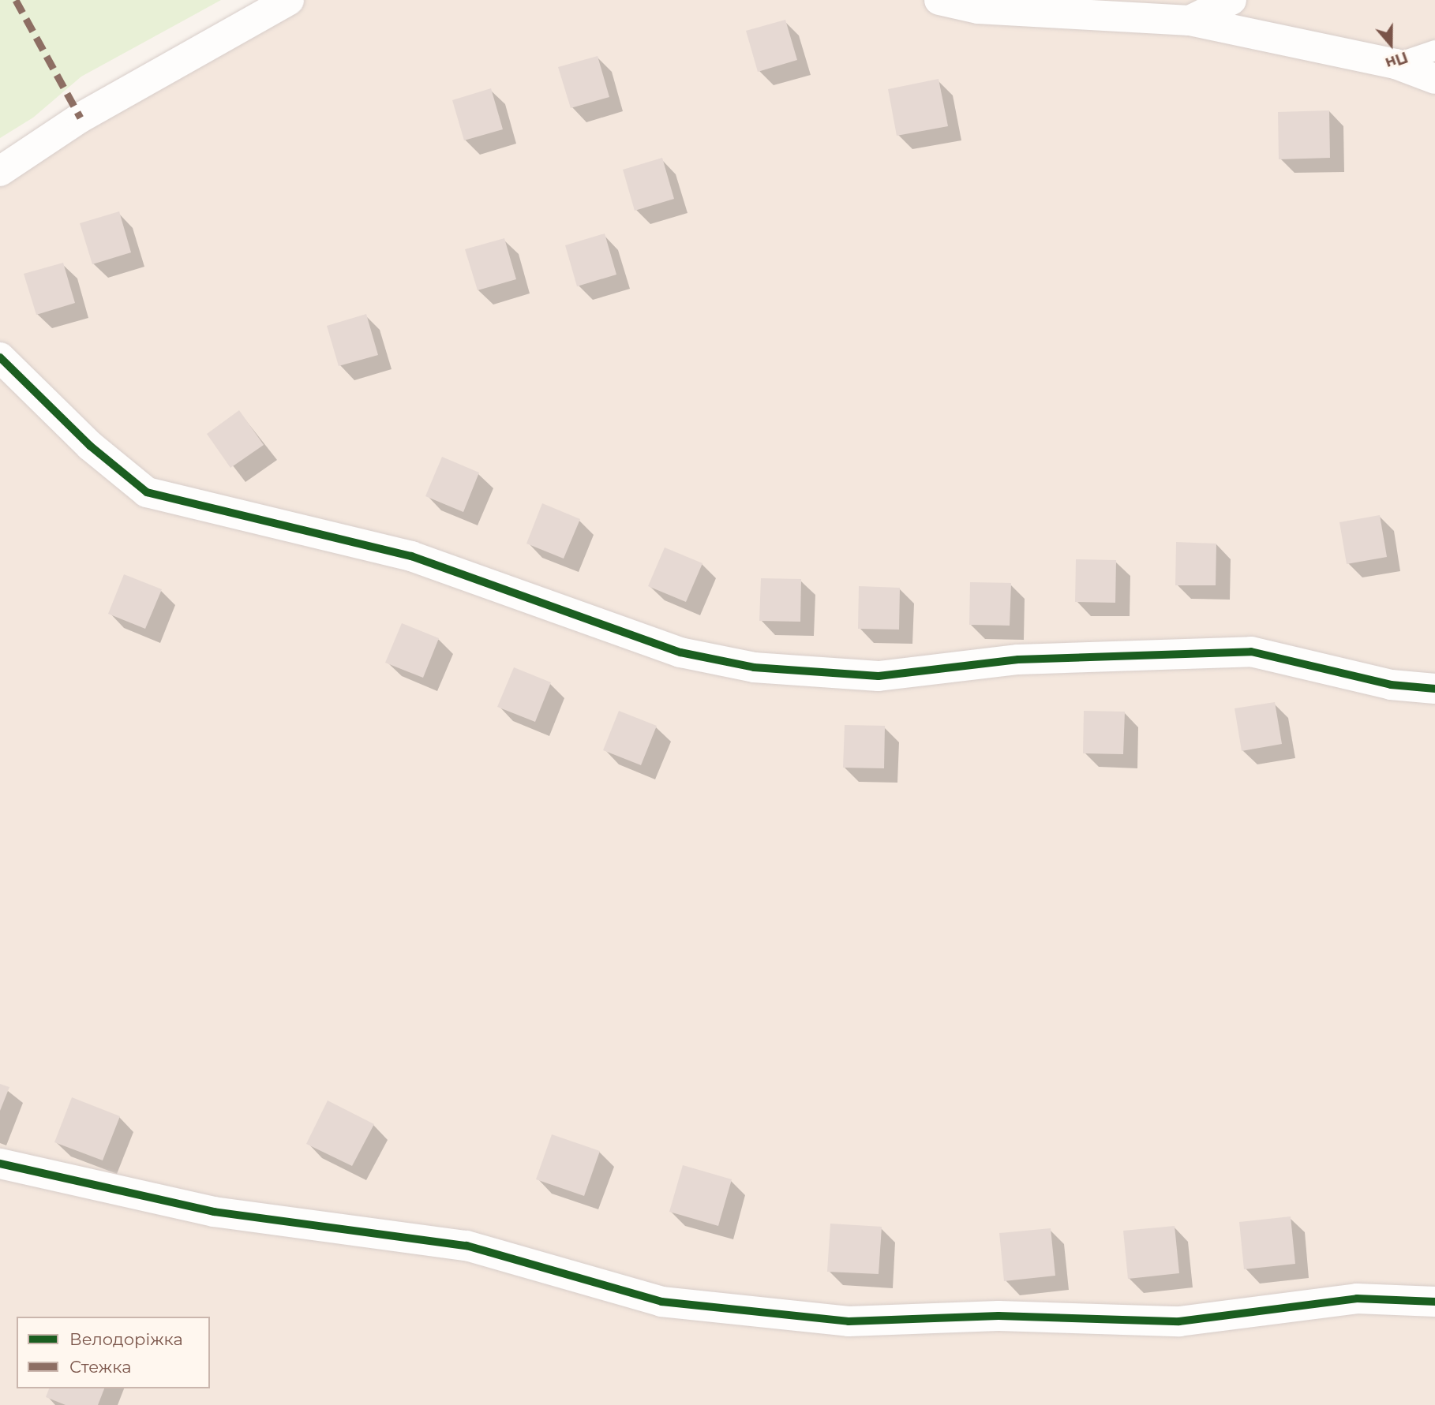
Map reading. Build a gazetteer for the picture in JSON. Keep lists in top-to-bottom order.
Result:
{
  "legend": ["Велодоріжка", "Стежка"],
  "north": "bottom"
}
